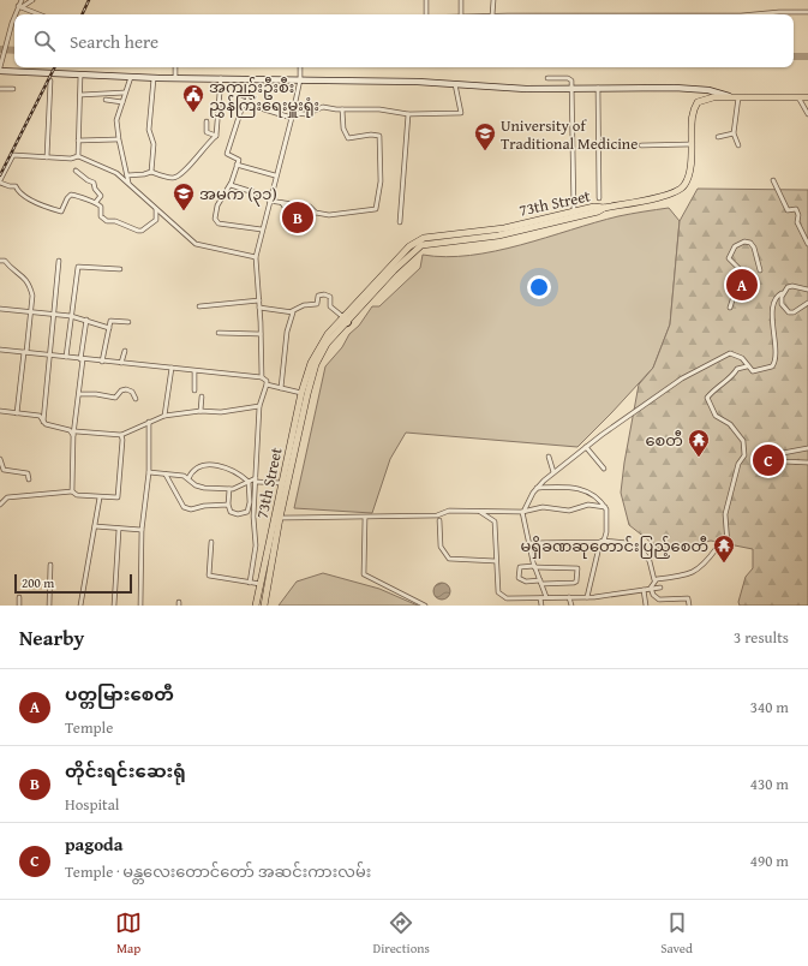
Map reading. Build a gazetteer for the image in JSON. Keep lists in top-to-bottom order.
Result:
{
  "streets": {
    "main road": ["73th Street"]
  },
  "places": {
    "public building": ["အကျဉ်းဦးစီး ညွှန်ကြးရေးမှူးရုံး"],
    "school or university": ["University of Traditional Medicine", "အမက (၃၁)"],
    "temple": ["စေတီ", "မရှိခဏဆုတောင်းပြည့်စေတီ"]
  },
  "scale_bar": "200 m",
  "page": {
    "search": "Search here",
    "pins": ["B", "A", "C"],
    "scale": "200 m",
    "heading": ["Nearby", "3 results"],
    "list": [
      {
        "mark": "A",
        "name": "ပတ္တမြားစေတီ",
        "note": "Temple",
        "value": "340 m"
      },
      {
        "mark": "B",
        "name": "တိုင်းရင်းဆေးရုံ",
        "note": "Hospital",
        "value": "430 m"
      },
      {
        "mark": "C",
        "name": "pagoda",
        "note": "Temple · မန္တလေးတောင်တော် အဆင်းကားလမ်း",
        "value": "490 m"
      }
    ],
    "nav": ["Map", "Directions", "Saved"]
  }
}
